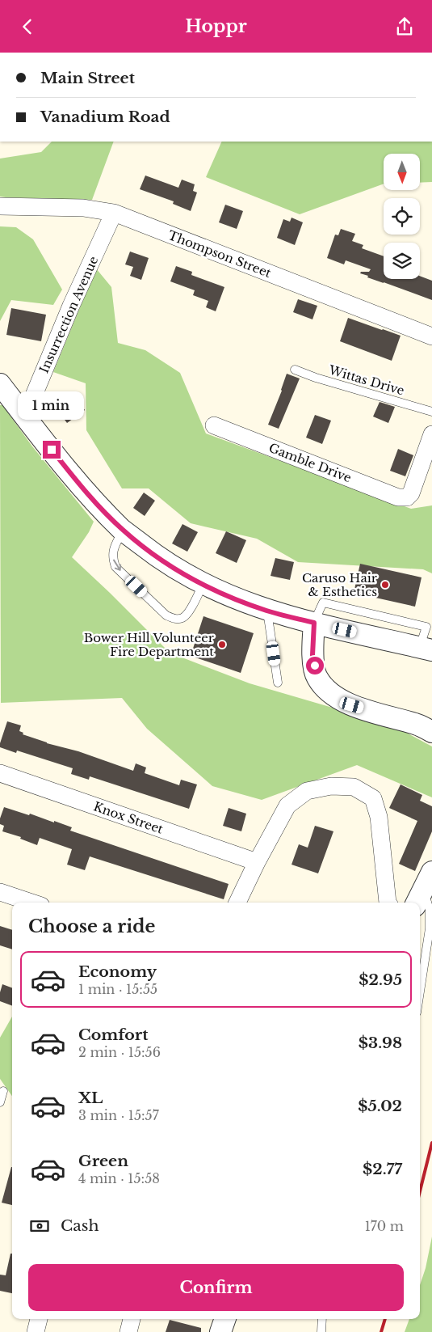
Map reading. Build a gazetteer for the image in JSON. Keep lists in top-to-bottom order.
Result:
{
  "streets": {
    "street": [
      "Thompson Street",
      "Insurrection Avenue",
      "Gamble Drive",
      "Knox Street"
    ],
    "lane": ["Wittas Drive"]
  },
  "crossings": [
    ["Thompson Street", "Insurrection Avenue"]
  ],
  "places": ["Caruso Hair & Esthetics", "Bower Hill Volunteer Fire Department"],
  "north": "bottom",
  "page": {
    "header": "Hoppr",
    "banner": ["Main Street", "Vanadium Road"],
    "bubble": "1 min",
    "heading": "Choose a ride",
    "list": [
      {
        "name": "Economy",
        "note": "1 min · 15:55",
        "value": "$2.95"
      },
      {
        "name": "Comfort",
        "note": "2 min · 15:56",
        "value": "$3.98"
      },
      {
        "name": "XL",
        "note": "3 min · 15:57",
        "value": "$5.02"
      },
      {
        "name": "Green",
        "note": "4 min · 15:58",
        "value": "$2.77"
      }
    ],
    "pay": ["Cash", "170 m"],
    "buttons": "Confirm"
  }
}
